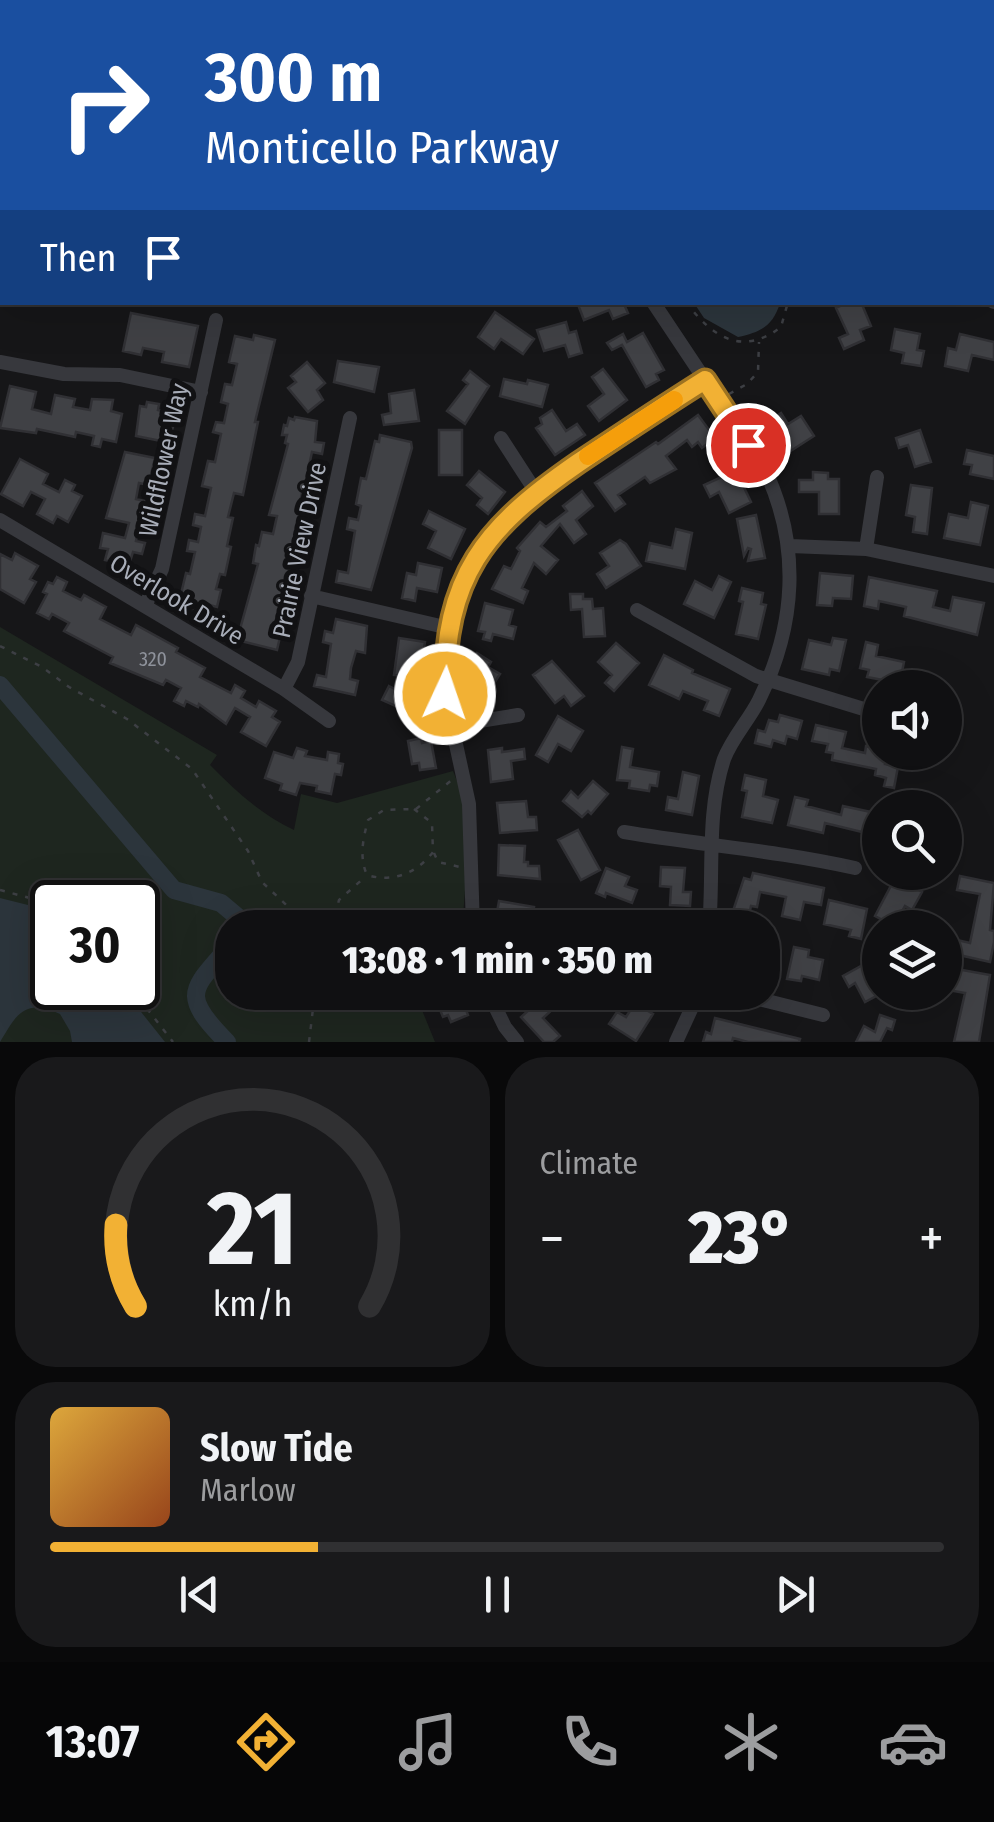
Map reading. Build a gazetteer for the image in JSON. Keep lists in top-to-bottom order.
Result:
{
  "streets": {
    "street": ["Wildflower Way", "Prairie View Drive", "Overlook Drive"]
  },
  "crossings": [
    ["Wildflower Way", "Overlook Drive"],
    ["Prairie View Drive", "Overlook Drive"]
  ],
  "house_numbers": ["320"],
  "page": {
    "turn": ["300 m", "Monticello Parkway"],
    "then": "Then",
    "limit": "30",
    "trip": "13:08 · 1 min · 350 m",
    "tile": "Climate",
    "heat": ["−", "23°", "+"],
    "song": ["Slow Tide", "Marlow"],
    "tabs": "13:07",
    "gauge": ["21", "km/h"]
  }
}
